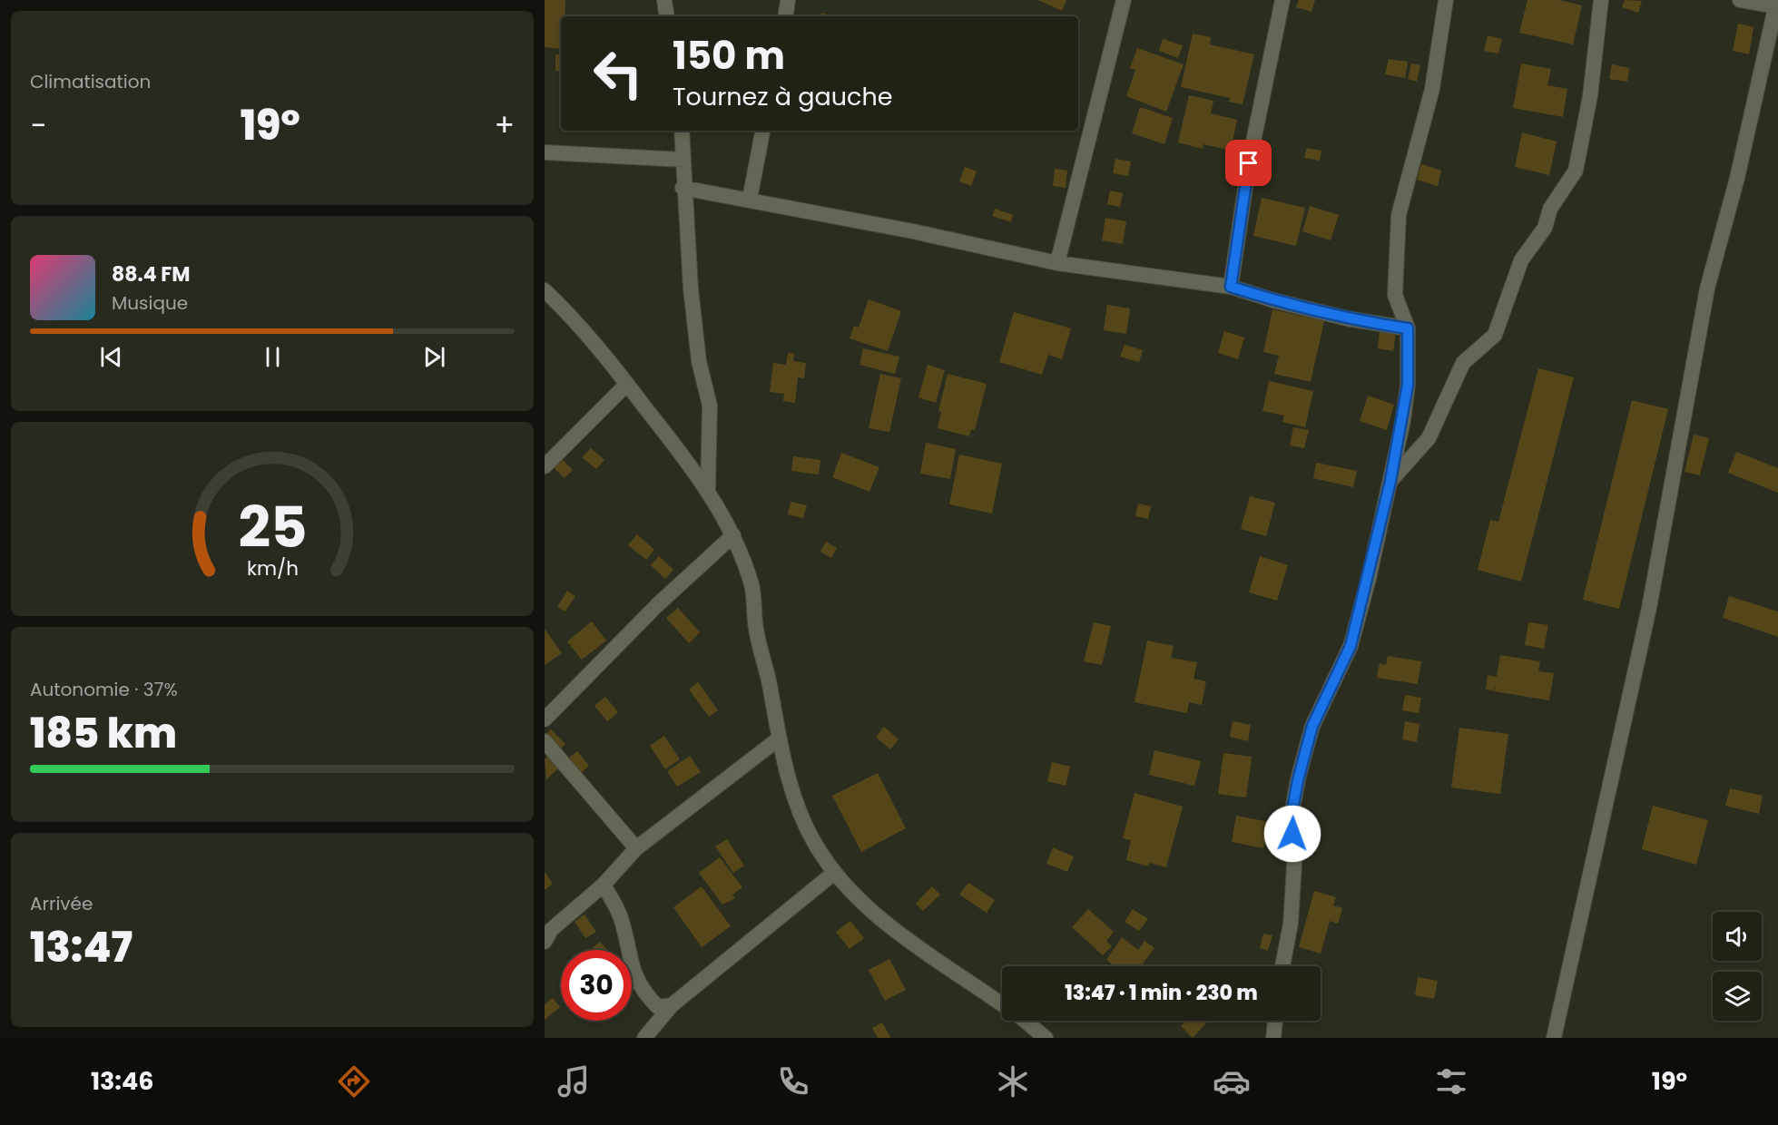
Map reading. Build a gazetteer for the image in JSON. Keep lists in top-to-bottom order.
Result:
{
  "page": {
    "tile": [
      "Climatisation",
      ["Autonomie · 37%", "185 km"],
      ["Arrivée", "13:47"]
    ],
    "turn": ["150 m", "Tournez à gauche"],
    "heat": ["−", "19°", "+"],
    "song": ["88.4 FM", "Musique"],
    "limit": "30",
    "trip": "13:47 · 1 min · 230 m",
    "tabs": ["13:46", "19°"],
    "gauge": ["25", "km/h"]
  }
}
